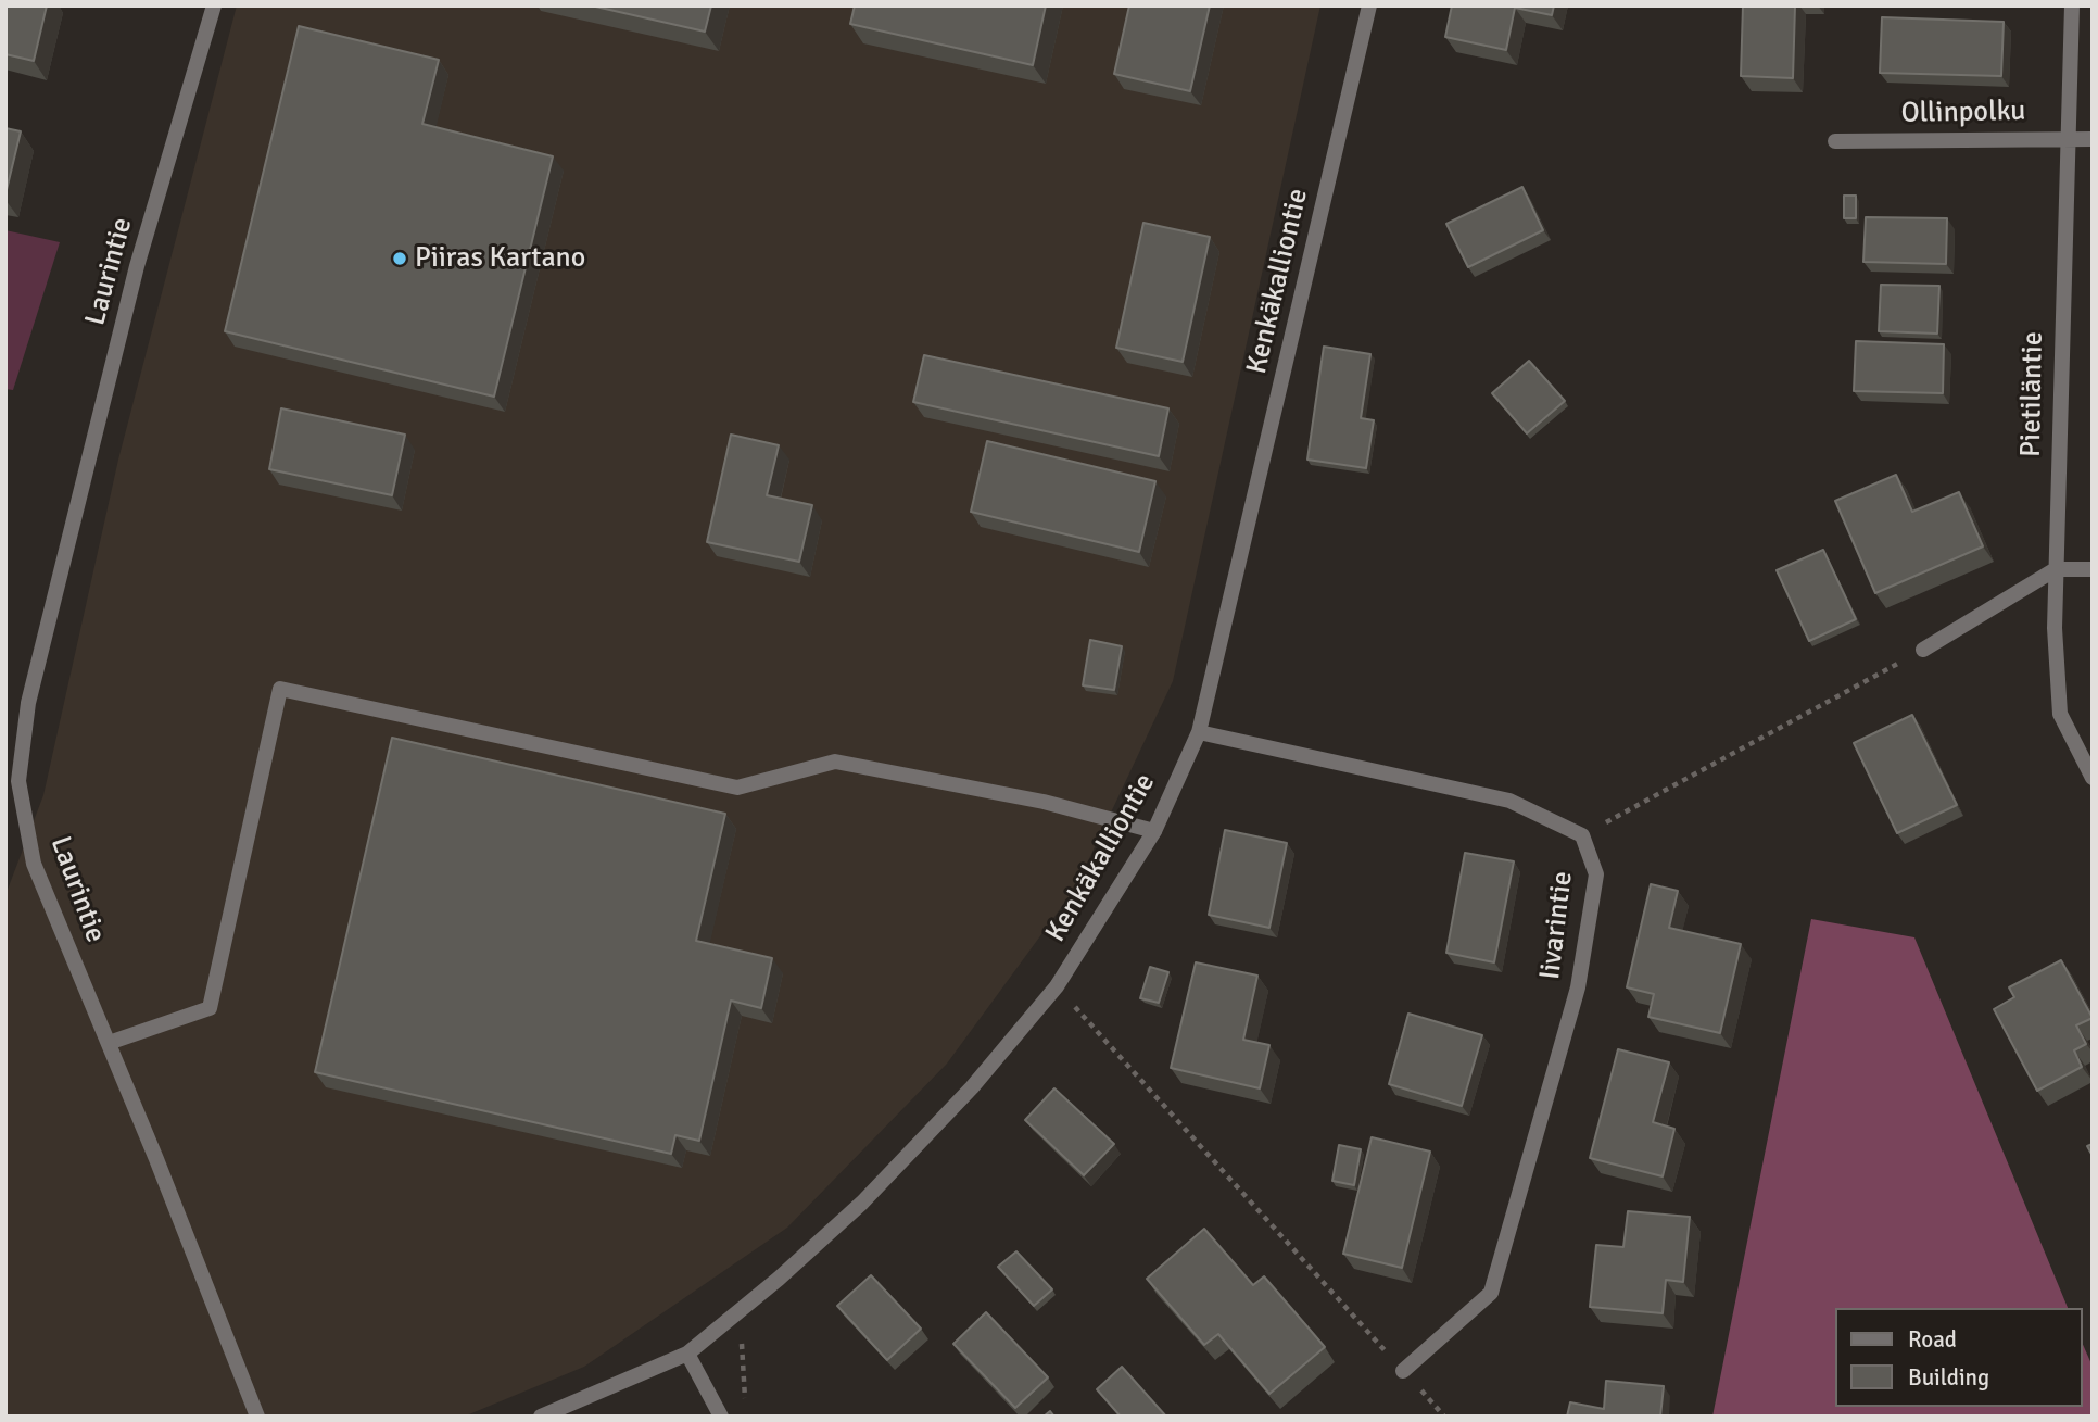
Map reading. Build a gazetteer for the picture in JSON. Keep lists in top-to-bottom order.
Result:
{
  "streets": {
    "street": [
      "Ollinpolku",
      "Laurintie",
      "Kenkäkalliontie",
      "Pietiläntie",
      "Iivarintie"
    ]
  },
  "crossings": [
    ["Ollinpolku", "Pietiläntie"],
    ["Kenkäkalliontie", "Iivarintie"]
  ],
  "places": ["Piiras Kartano"],
  "legend": ["Road", "Building"]
}
